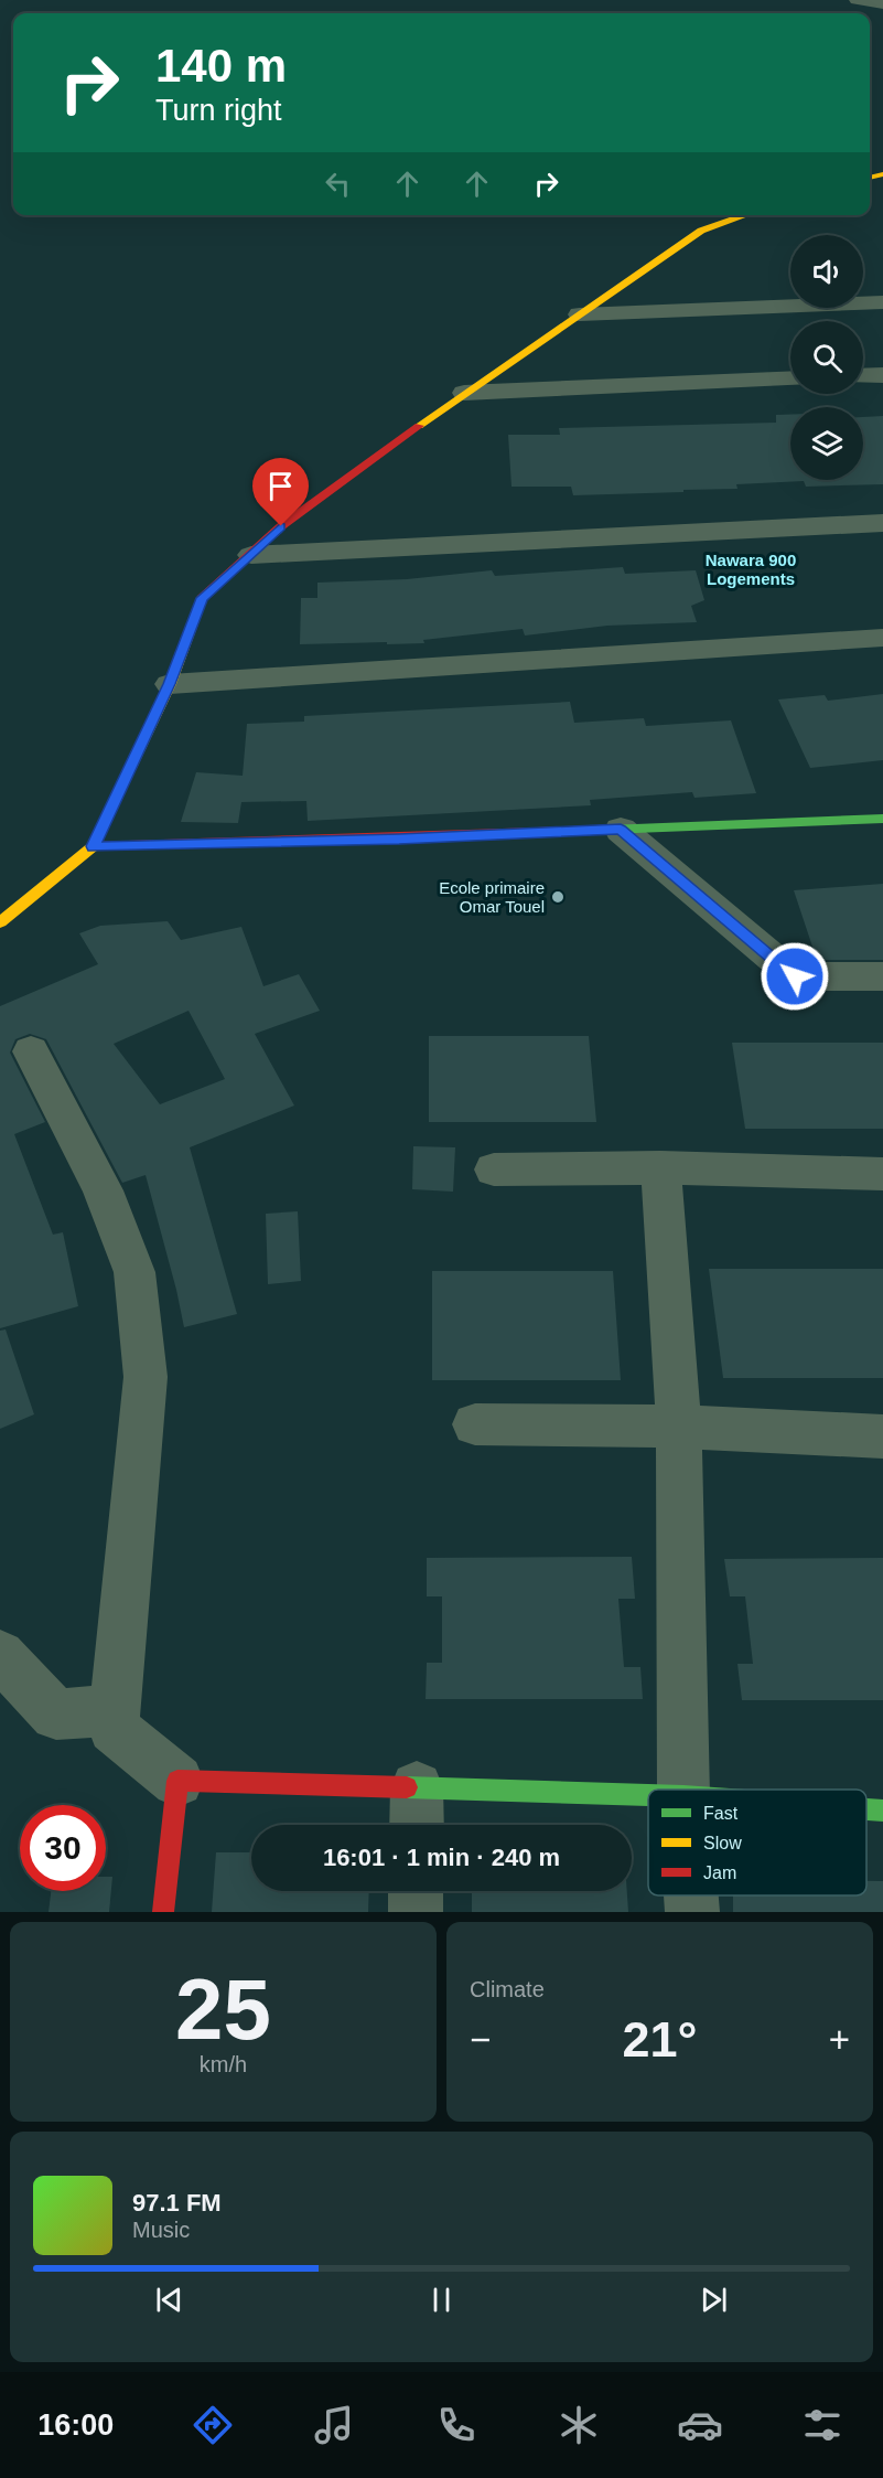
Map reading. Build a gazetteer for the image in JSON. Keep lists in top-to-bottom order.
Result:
{
  "districts": ["Nawara 900 Logements"],
  "places": ["Ecole primaire Omar Touel"],
  "legend": ["Fast", "Slow", "Jam"],
  "page": {
    "turn": ["140 m", "Turn right"],
    "limit": "30",
    "trip": "16:01 · 1 min · 240 m",
    "tile": [
      ["25", "km/h"],
      "Climate"
    ],
    "heat": ["−", "21°", "+"],
    "song": ["97.1 FM", "Music"],
    "tabs": "16:00"
  }
}
